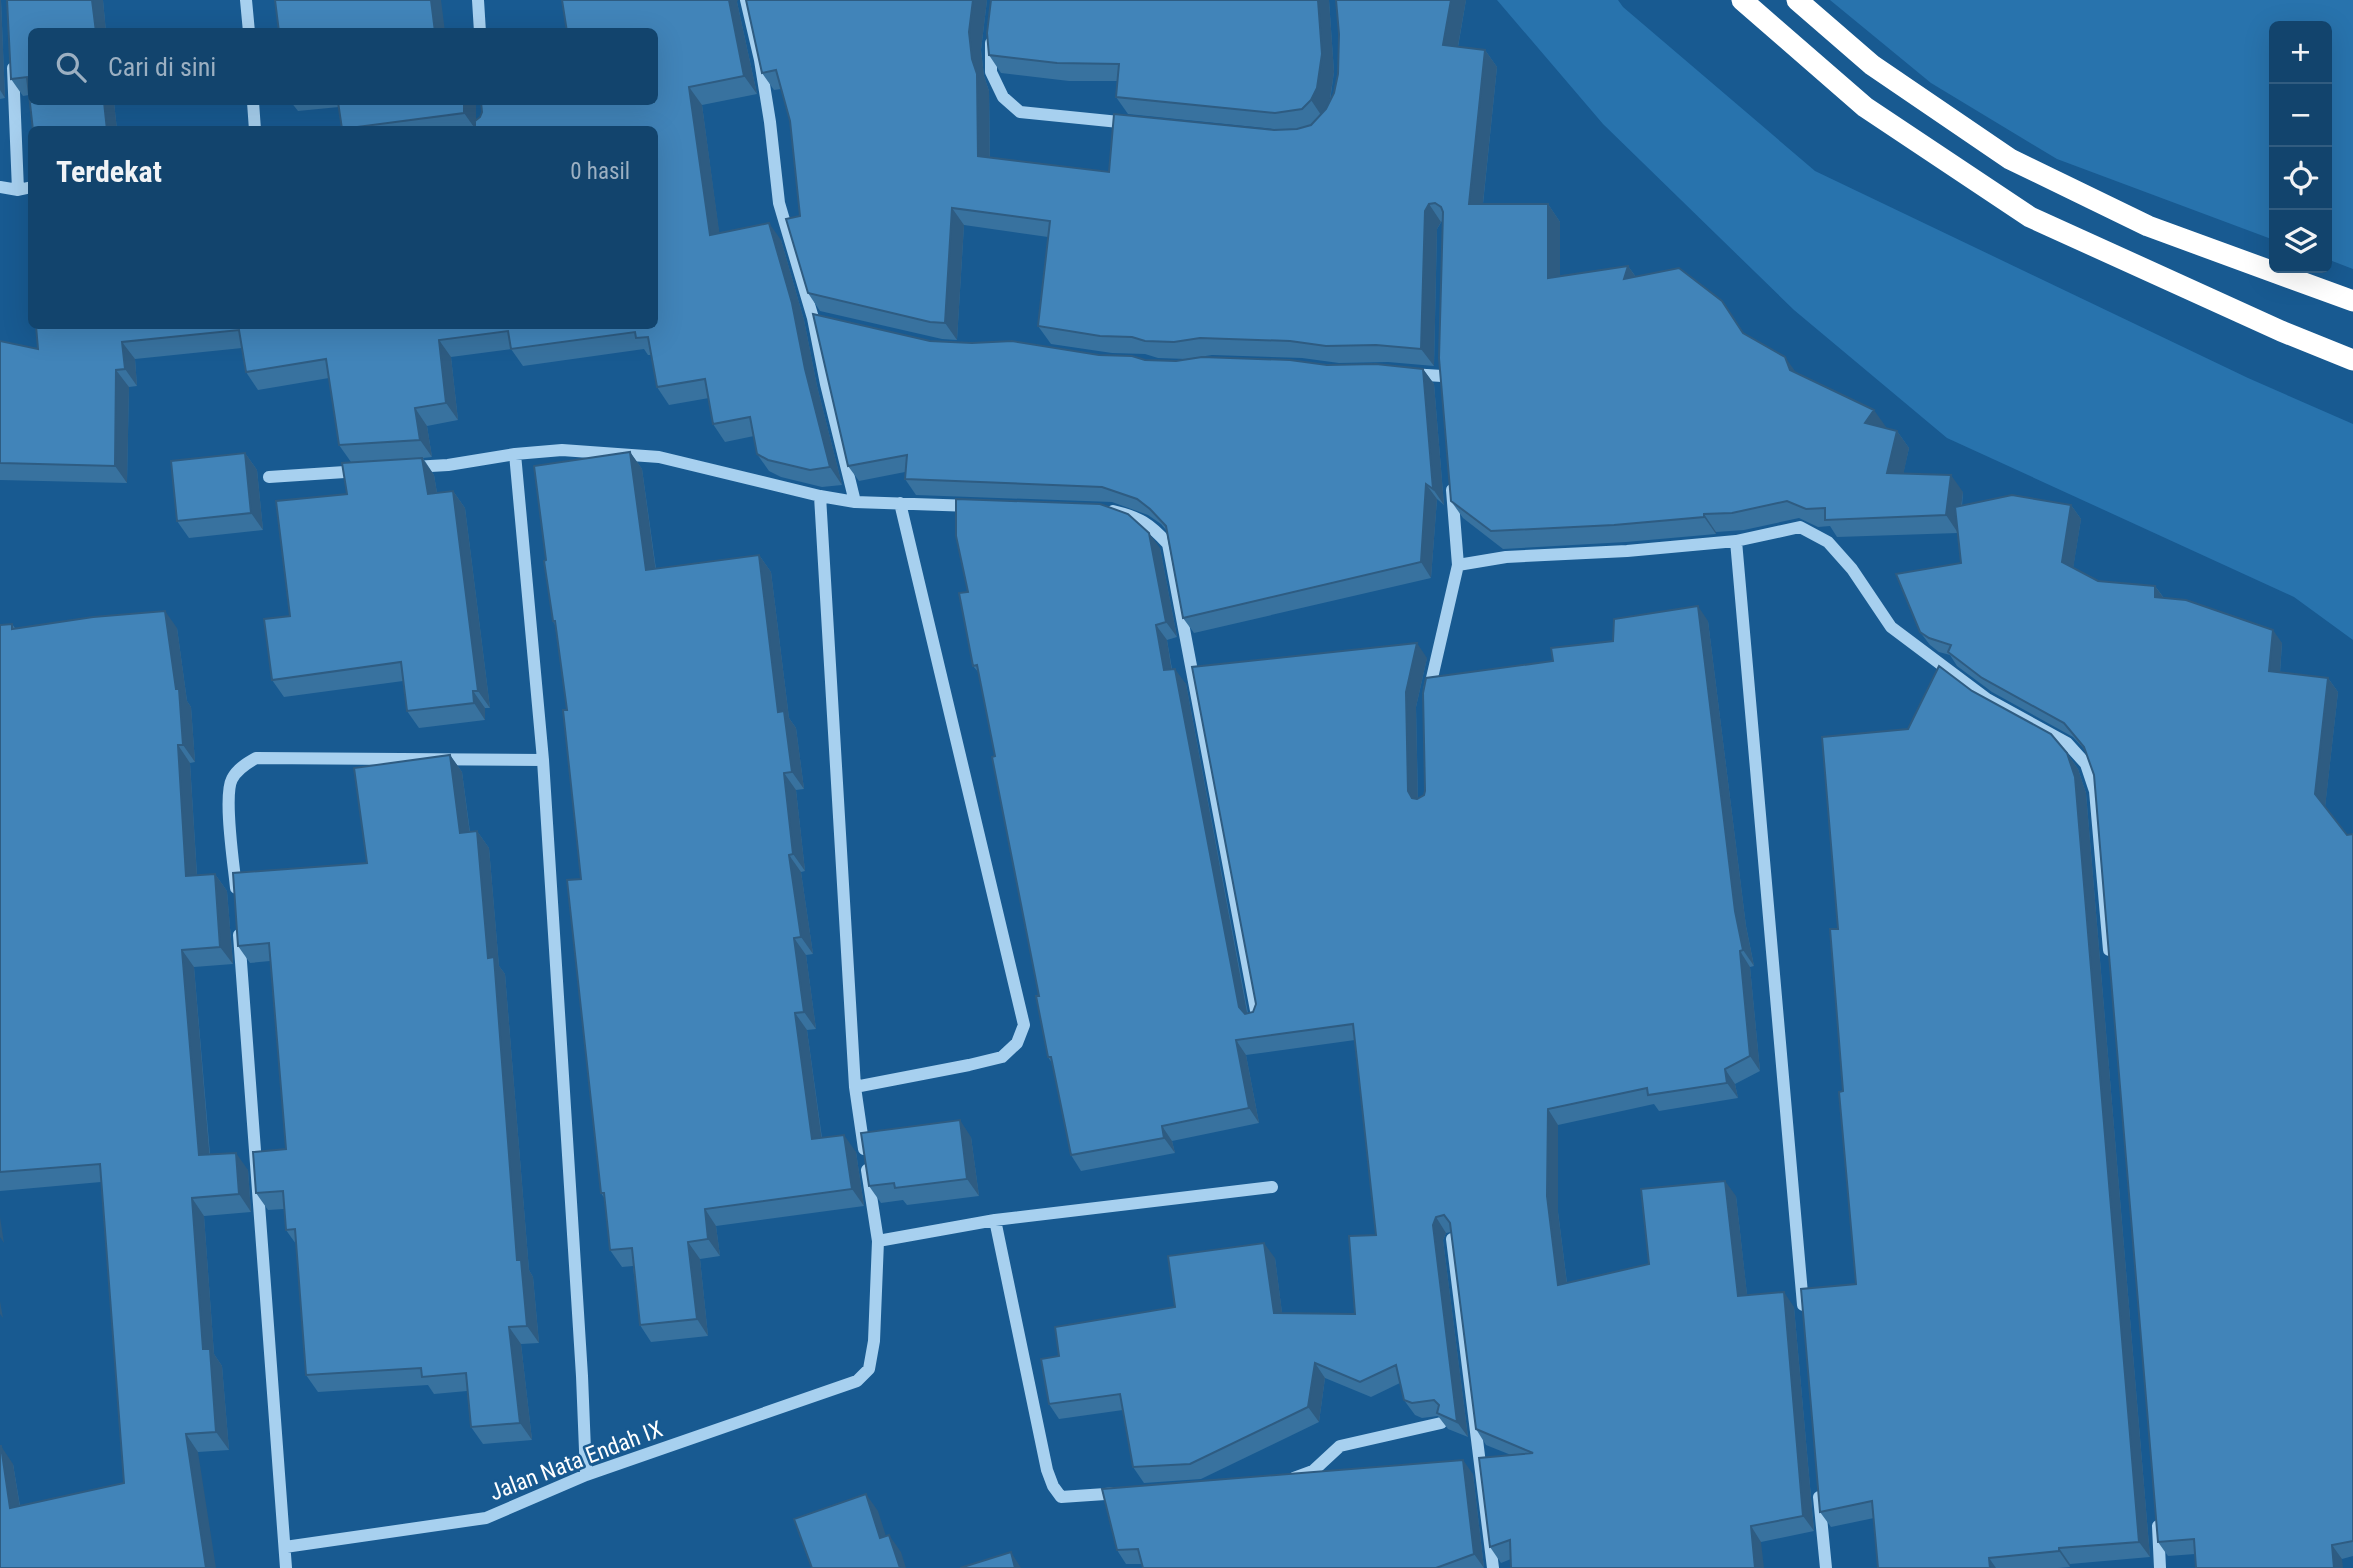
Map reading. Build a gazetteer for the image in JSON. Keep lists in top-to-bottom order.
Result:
{
  "streets": {
    "street": ["Jalan Nata Endah IX"]
  },
  "page": {
    "map_buttons": ["+", "−"],
    "search": "Cari di sini",
    "heading": ["Terdekat", "0 hasil"]
  }
}
